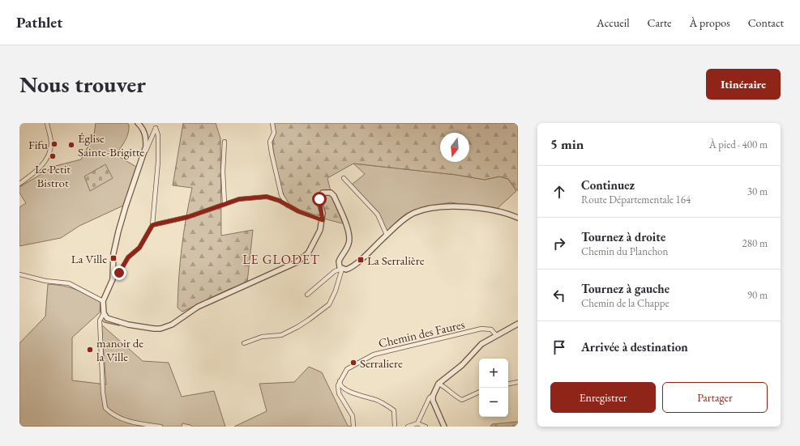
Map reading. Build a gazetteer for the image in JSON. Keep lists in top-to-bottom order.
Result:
{
  "streets": {
    "street": ["Chemin des Faures"]
  },
  "districts": ["LE GLODET"],
  "places": {
    "other": [
      "Fifu",
      "Église Sainte-Brigitte",
      "Le Petit Bistrot",
      "manoir de la Ville",
      "Serraliere"
    ],
    "transit": ["La Ville", "La Serralière"]
  },
  "north": "bottom",
  "page": {
    "header": "Pathlet",
    "nav": [
      "Accueil",
      "Carte",
      "À propos",
      "Contact"
    ],
    "buttons": [
      "Itinéraire",
      ["Enregistrer", "Partager"]
    ],
    "title": "Nous trouver",
    "heading": ["5 min", "À pied · 400 m"],
    "list": [
      ["Continuez", "Route Départementale 164", "30 m"],
      ["Tournez à droite", "Chemin du Planchon", "280 m"],
      ["Tournez à gauche", "Chemin de la Chappe", "90 m"],
      "Arrivée à destination"
    ],
    "map_buttons": ["+", "−"]
  }
}
